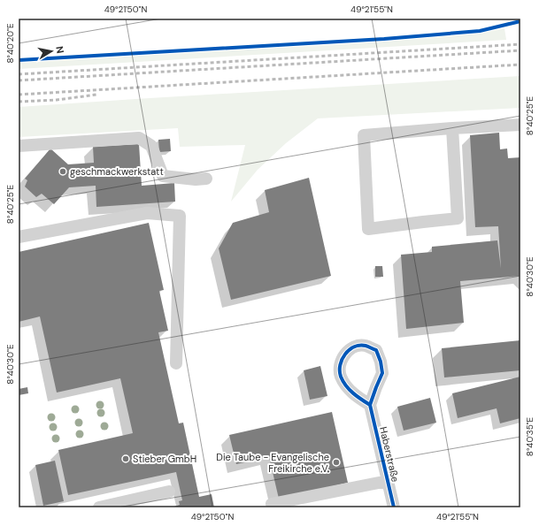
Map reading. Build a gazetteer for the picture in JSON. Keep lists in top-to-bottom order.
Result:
{
  "streets": {
    "street": ["Haberstraße"]
  },
  "places": ["geschmackwerkstatt", "Stieber GmbH", "Die Taube - Evangelische Freikirche e.V."],
  "north": "right",
  "coordinates": [
    "49°21'50\"N",
    "49°21'55\"N",
    "8°40'20\"E",
    "8°40'25\"E",
    "8°40'30\"E",
    "8°40'35\"E"
  ]
}
